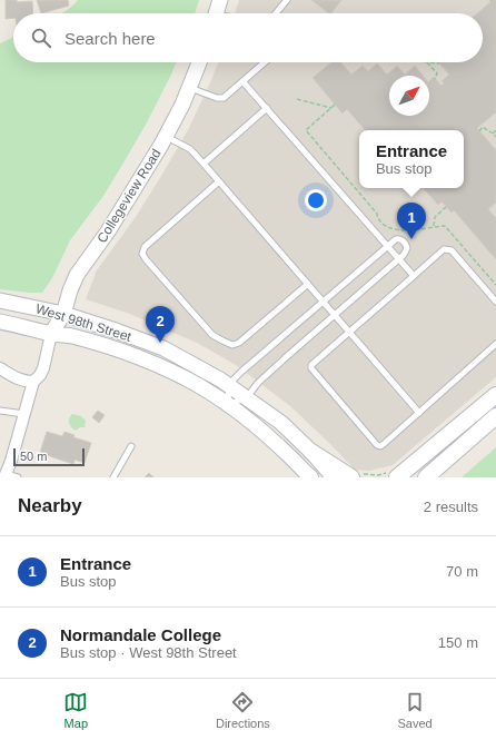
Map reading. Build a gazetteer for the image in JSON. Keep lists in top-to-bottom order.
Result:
{
  "streets": {
    "street": ["Collegeview Road", "West 98th Street"]
  },
  "crossings": [
    ["Collegeview Road", "West 98th Street"]
  ],
  "scale_bar": "50 m",
  "north": "top right",
  "page": {
    "search": "Search here",
    "popup": ["Entrance", "Bus stop"],
    "pins": ["1", "2"],
    "scale": "50 m",
    "heading": ["Nearby", "2 results"],
    "list": [
      {
        "mark": "1",
        "name": "Entrance",
        "note": "Bus stop",
        "value": "70 m"
      },
      {
        "mark": "2",
        "name": "Normandale College",
        "note": "Bus stop · West 98th Street",
        "value": "150 m"
      }
    ],
    "nav": ["Map", "Directions", "Saved"]
  }
}
